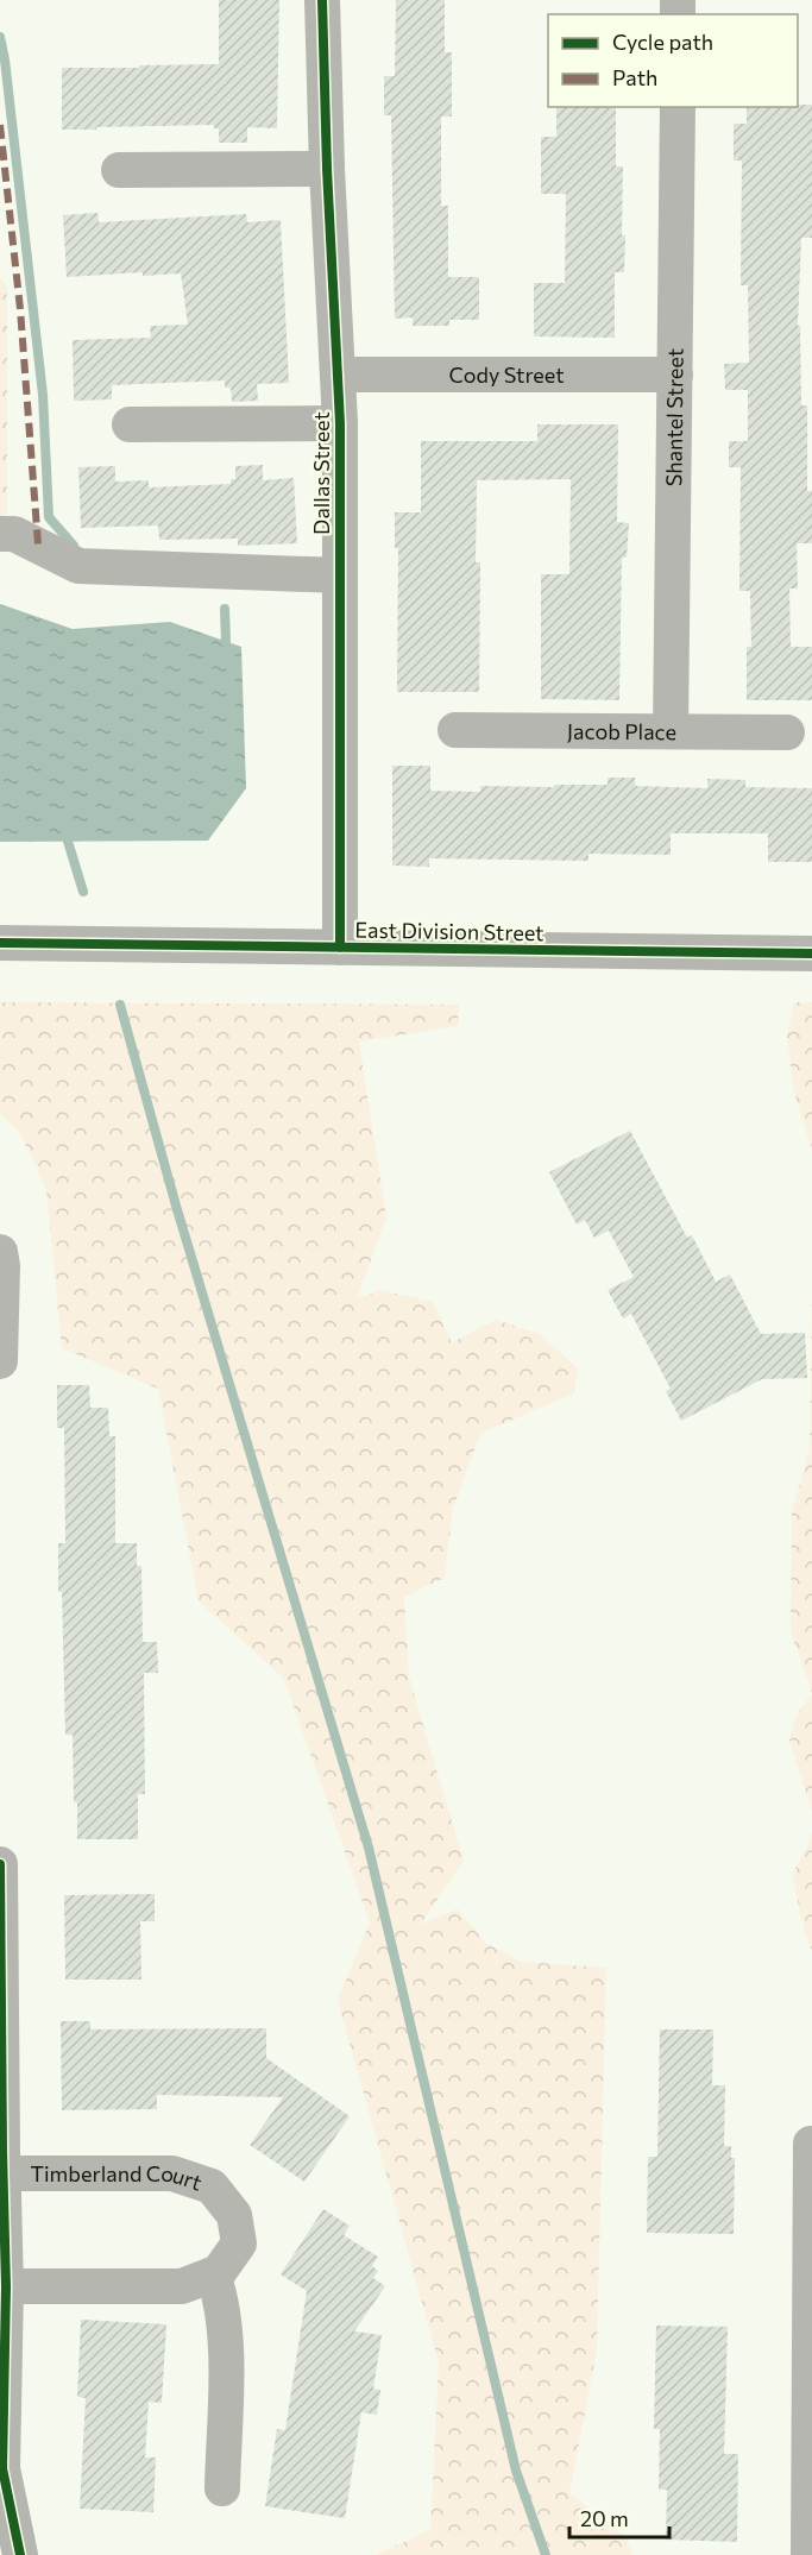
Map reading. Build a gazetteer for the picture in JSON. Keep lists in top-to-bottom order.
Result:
{
  "streets": {
    "street": [
      "Cody Street",
      "Shantel Street",
      "Dallas Street",
      "Jacob Place",
      "East Division Street",
      "Timberland Court"
    ]
  },
  "crossings": [
    ["Cody Street", "Shantel Street"],
    ["Cody Street", "Dallas Street"],
    ["Shantel Street", "Jacob Place"],
    ["Dallas Street", "East Division Street"]
  ],
  "legend": ["Cycle path", "Path"],
  "scale_bar": "20 m"
}
